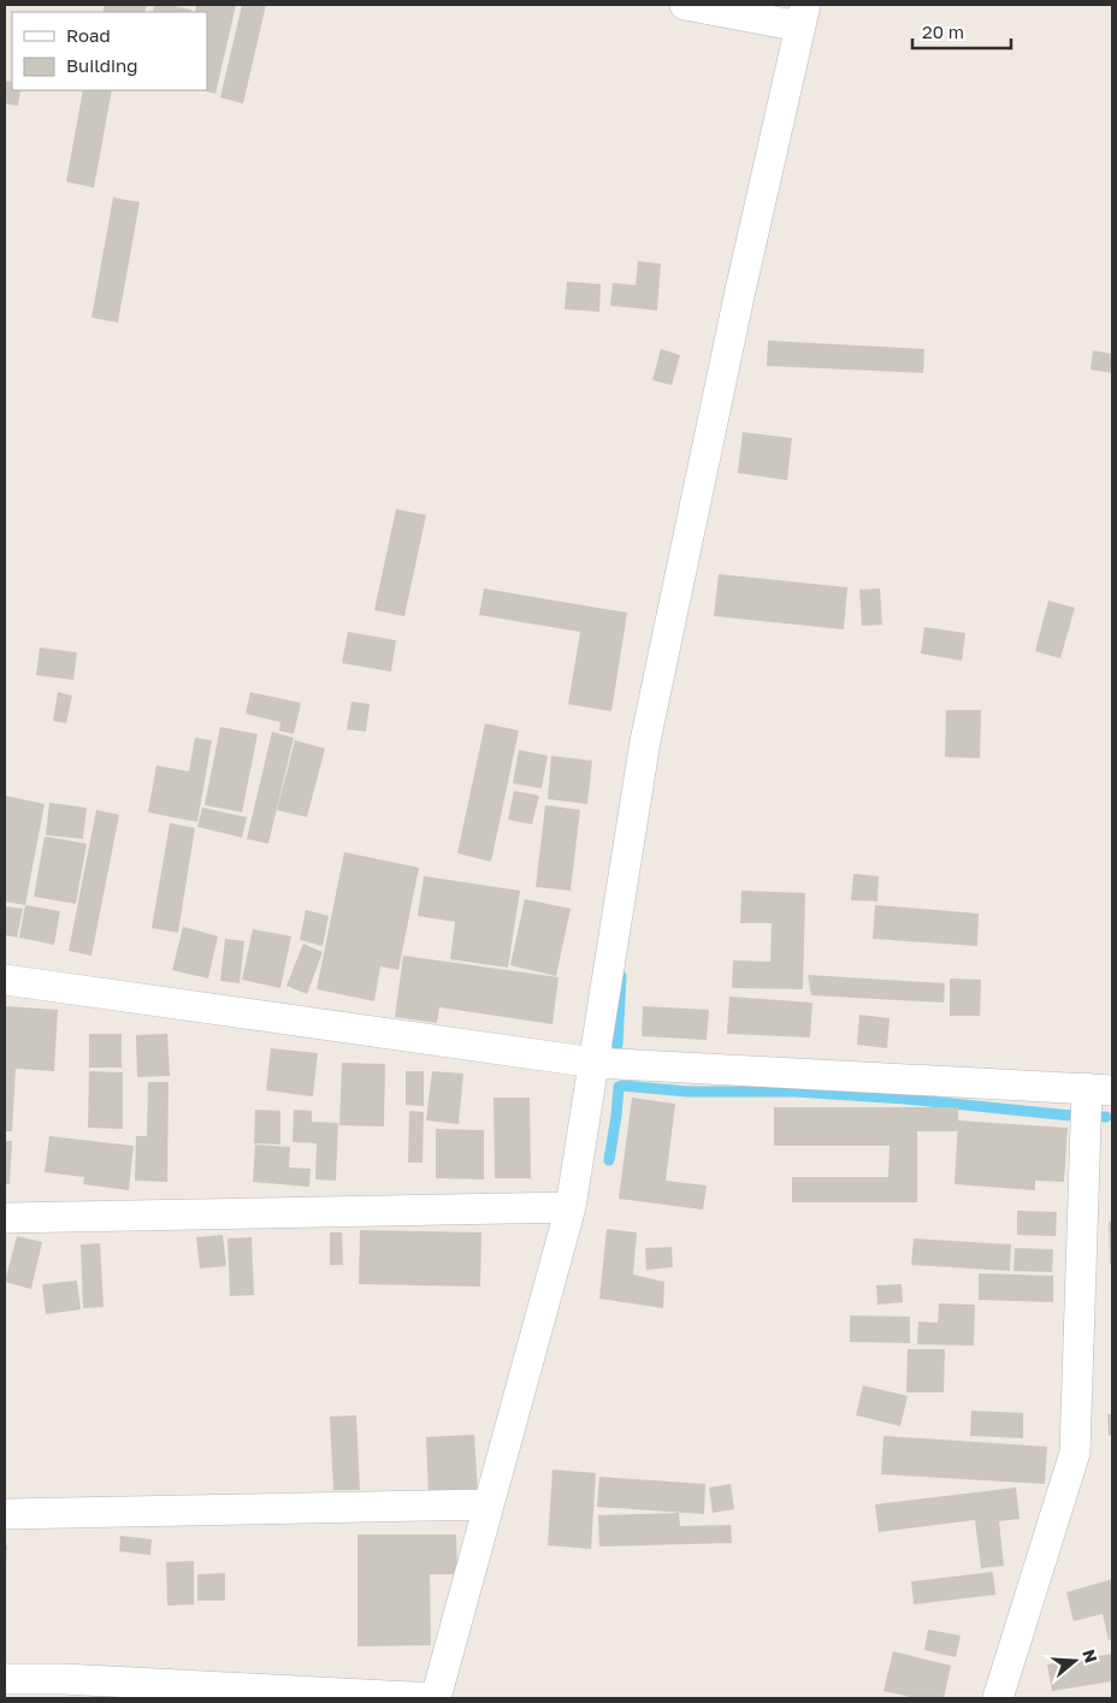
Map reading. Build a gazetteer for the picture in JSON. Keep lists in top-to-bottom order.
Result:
{
  "legend": ["Road", "Building"],
  "scale_bar": "20 m",
  "north": "right"
}
